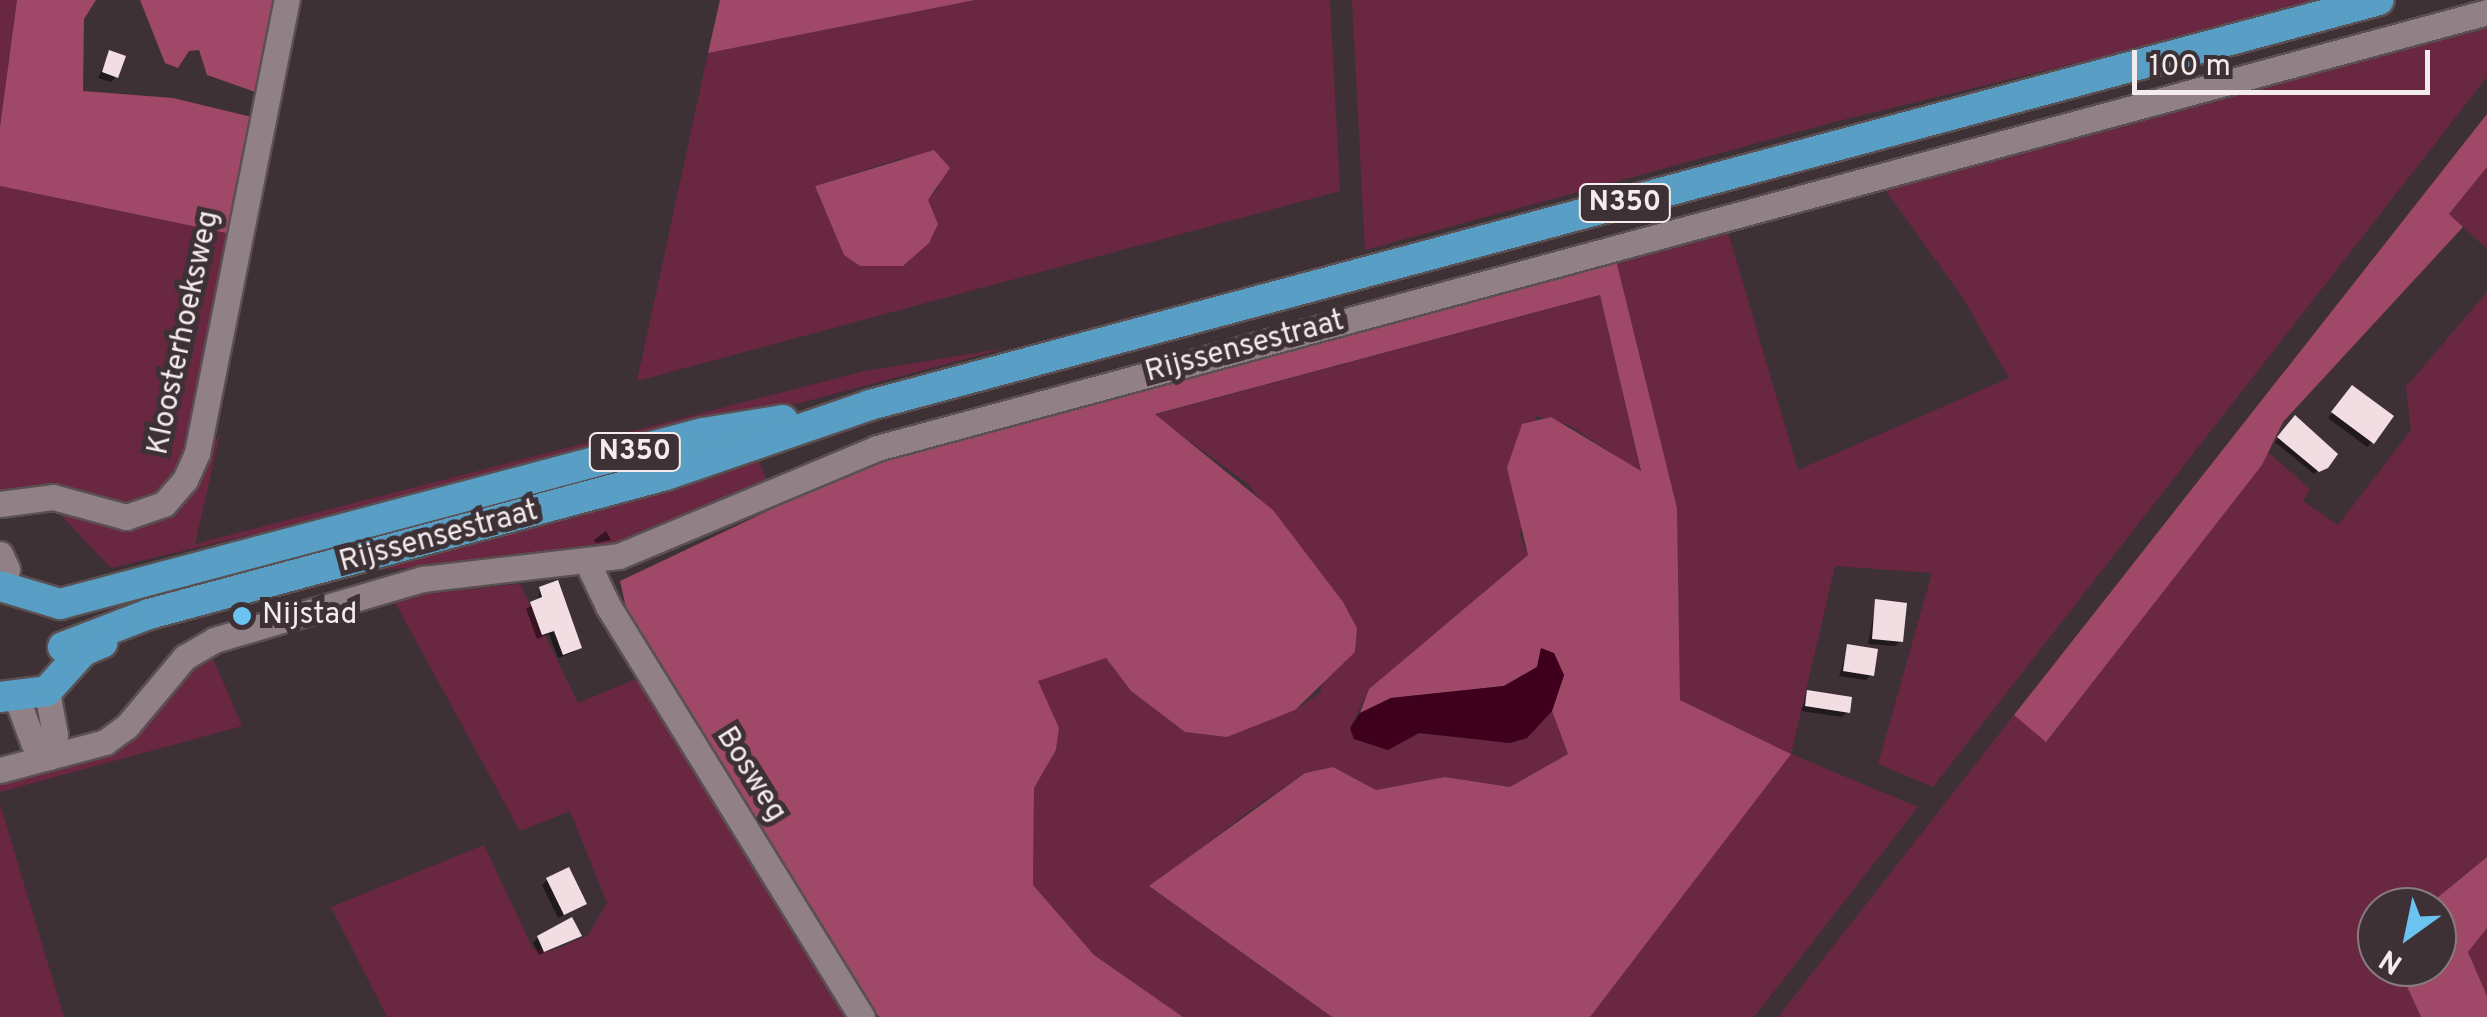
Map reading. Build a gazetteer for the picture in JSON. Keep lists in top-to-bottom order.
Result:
{
  "streets": {
    "main road": ["N350", "Rijssensestraat"],
    "street": ["Kloosterhoeksweg", "Bosweg"]
  },
  "crossings": [
    ["Rijssensestraat", "Bosweg"]
  ],
  "places": ["Nijstad"],
  "scale_bar": "100 m",
  "north": "bottom left"
}
